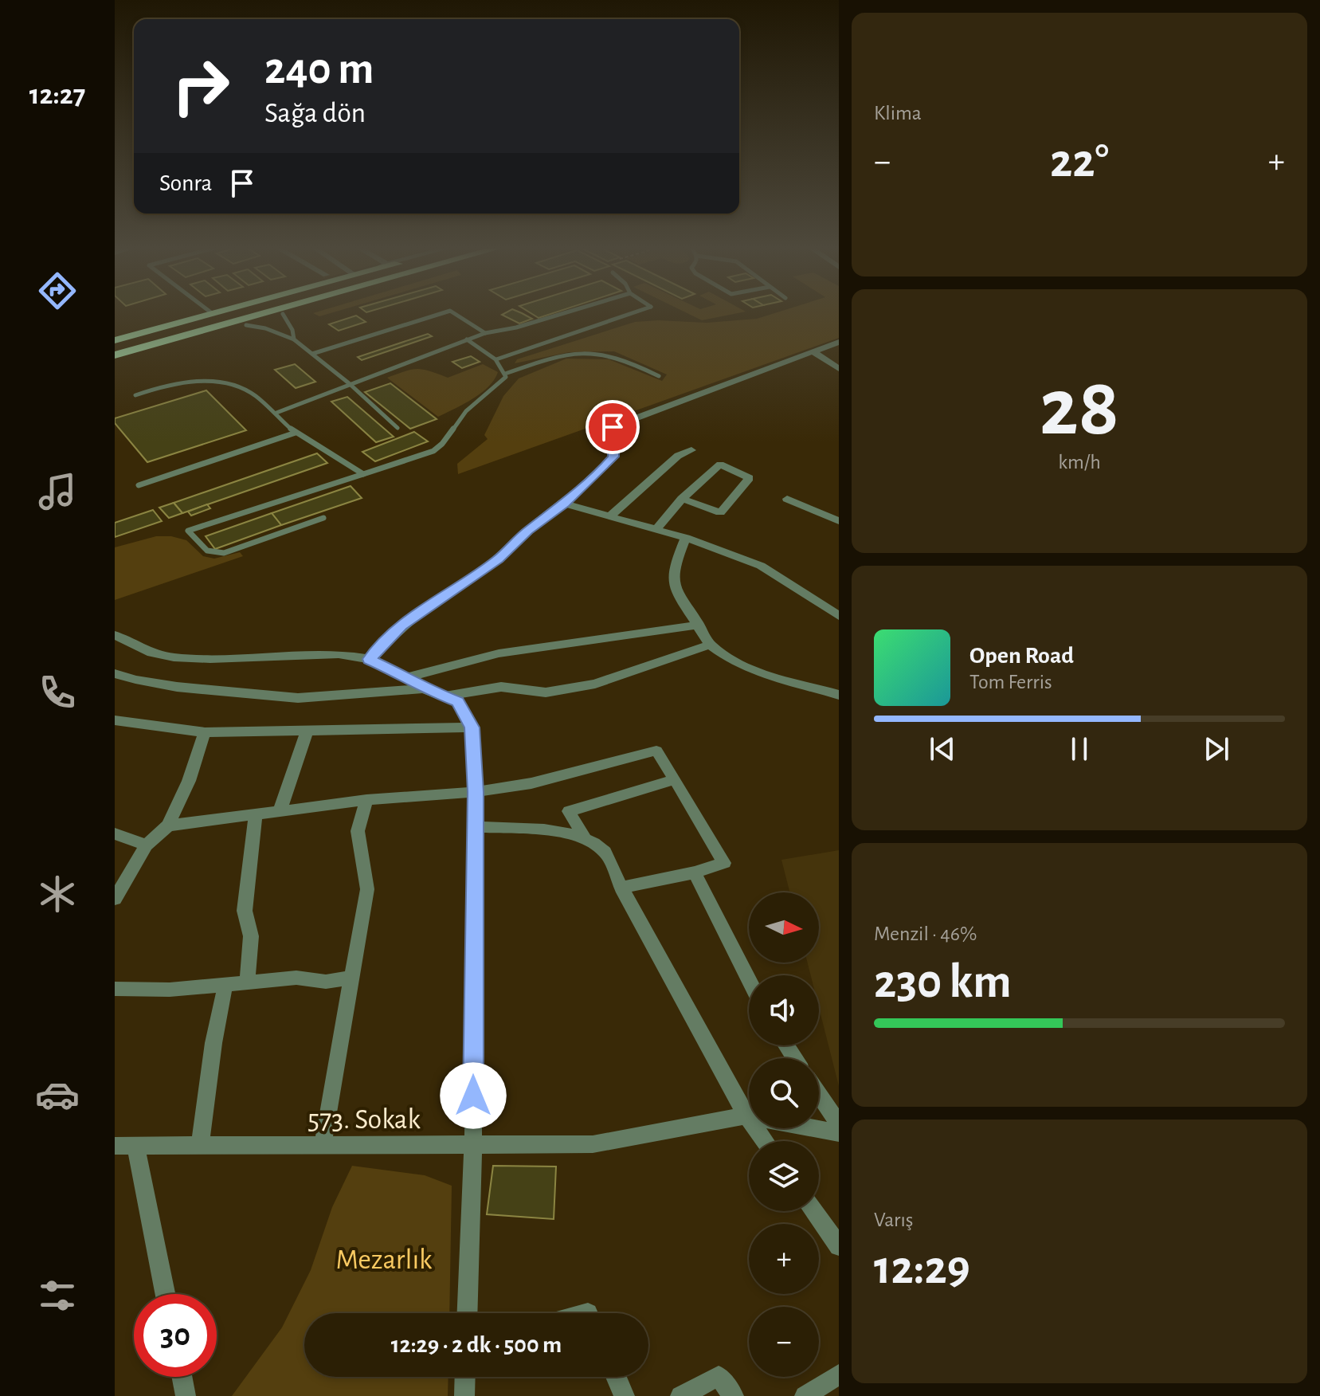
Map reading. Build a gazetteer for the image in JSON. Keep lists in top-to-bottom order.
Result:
{
  "streets": {
    "street": ["573. Sokak"]
  },
  "parks": ["Mezarlık"],
  "north": "right",
  "page": {
    "tabs": "12:27",
    "tile": [
      "Klima",
      ["28", "km/h"],
      ["Menzil · 46%", "230 km"],
      ["Varış", "12:29"]
    ],
    "turn": ["240 m", "Sağa dön"],
    "heat": ["−", "22°", "+"],
    "then": "Sonra",
    "song": ["Open Road", "Tom Ferris"],
    "map_buttons": ["+", "−"],
    "limit": "30",
    "trip": "12:29 · 2 dk · 500 m"
  }
}
